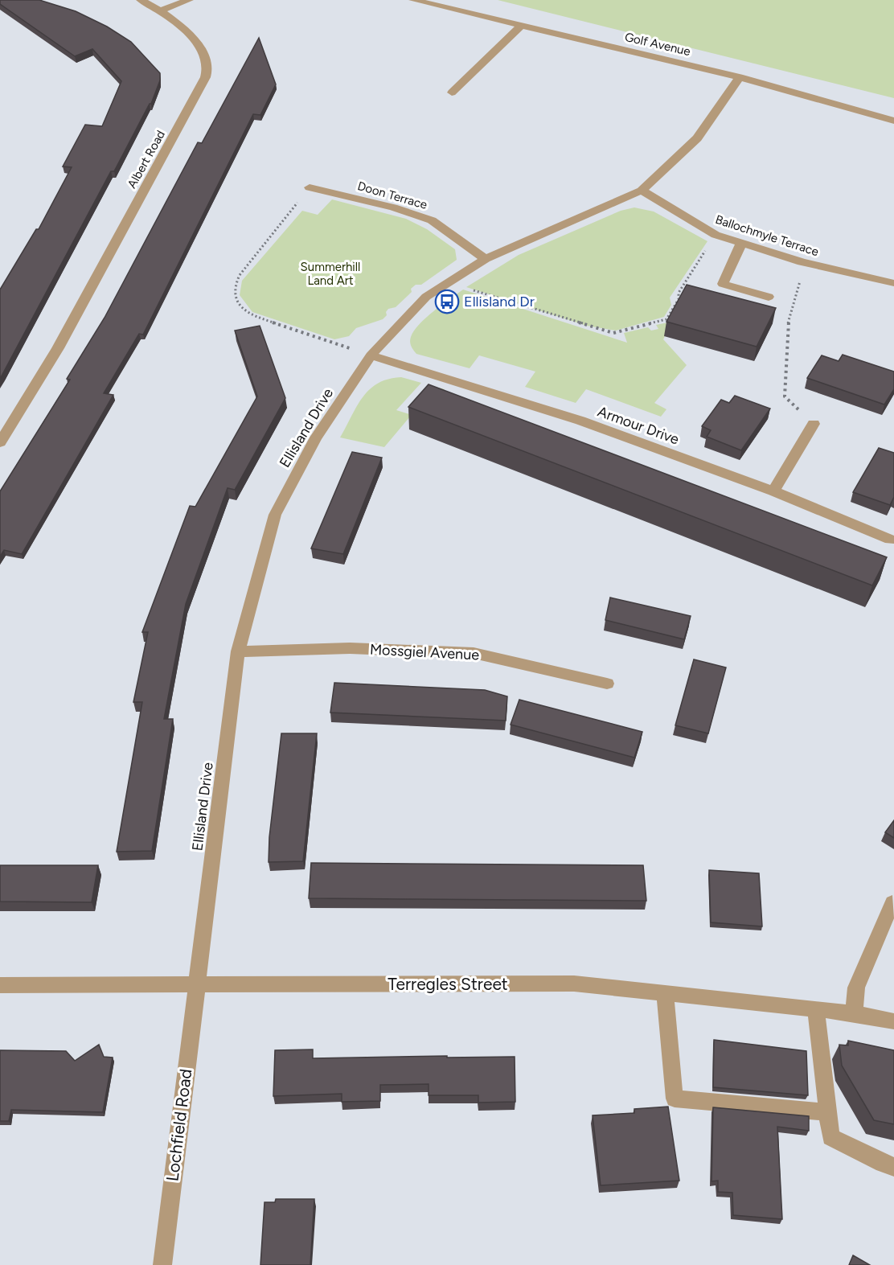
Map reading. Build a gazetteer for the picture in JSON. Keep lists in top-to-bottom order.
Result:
{
  "streets": {
    "street": [
      "Golf Avenue",
      "Albert Road",
      "Doon Terrace",
      "Ballochmyle Terrace",
      "Armour Drive",
      "Ellisland Drive",
      "Mossgiel Avenue",
      "Terregles Street",
      "Lochfield Road"
    ]
  },
  "crossings": [
    ["Golf Avenue", "Ellisland Drive"],
    ["Doon Terrace", "Ellisland Drive"],
    ["Ballochmyle Terrace", "Ellisland Drive"],
    ["Armour Drive", "Ellisland Drive"],
    ["Ellisland Drive", "Mossgiel Avenue"],
    ["Ellisland Drive", "Terregles Street"],
    ["Ellisland Drive", "Lochfield Road"],
    ["Terregles Street", "Lochfield Road"]
  ],
  "parks": ["Summerhill Land Art"],
  "places": {
    "bus stop": ["Ellisland Dr"]
  }
}
